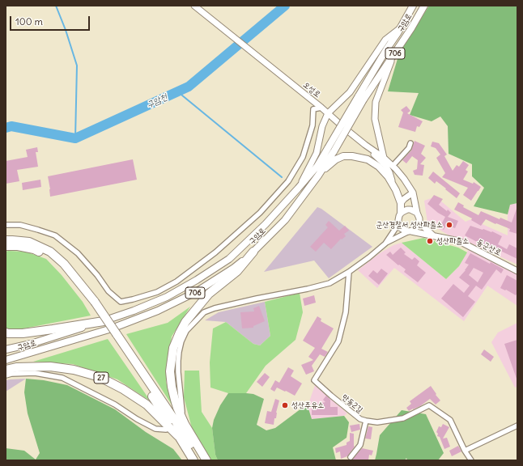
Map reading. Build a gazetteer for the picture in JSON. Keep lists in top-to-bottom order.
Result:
{
  "streets": {
    "highway": ["27"],
    "main road": [
      "구암로",
      "706",
      "오성로",
      "동군산로"
    ],
    "street": ["만동2길"]
  },
  "water": ["구암천"],
  "places": ["군산경찰서 성산파출소", "성산파출소", "성산주유소"],
  "scale_bar": "100 m"
}
